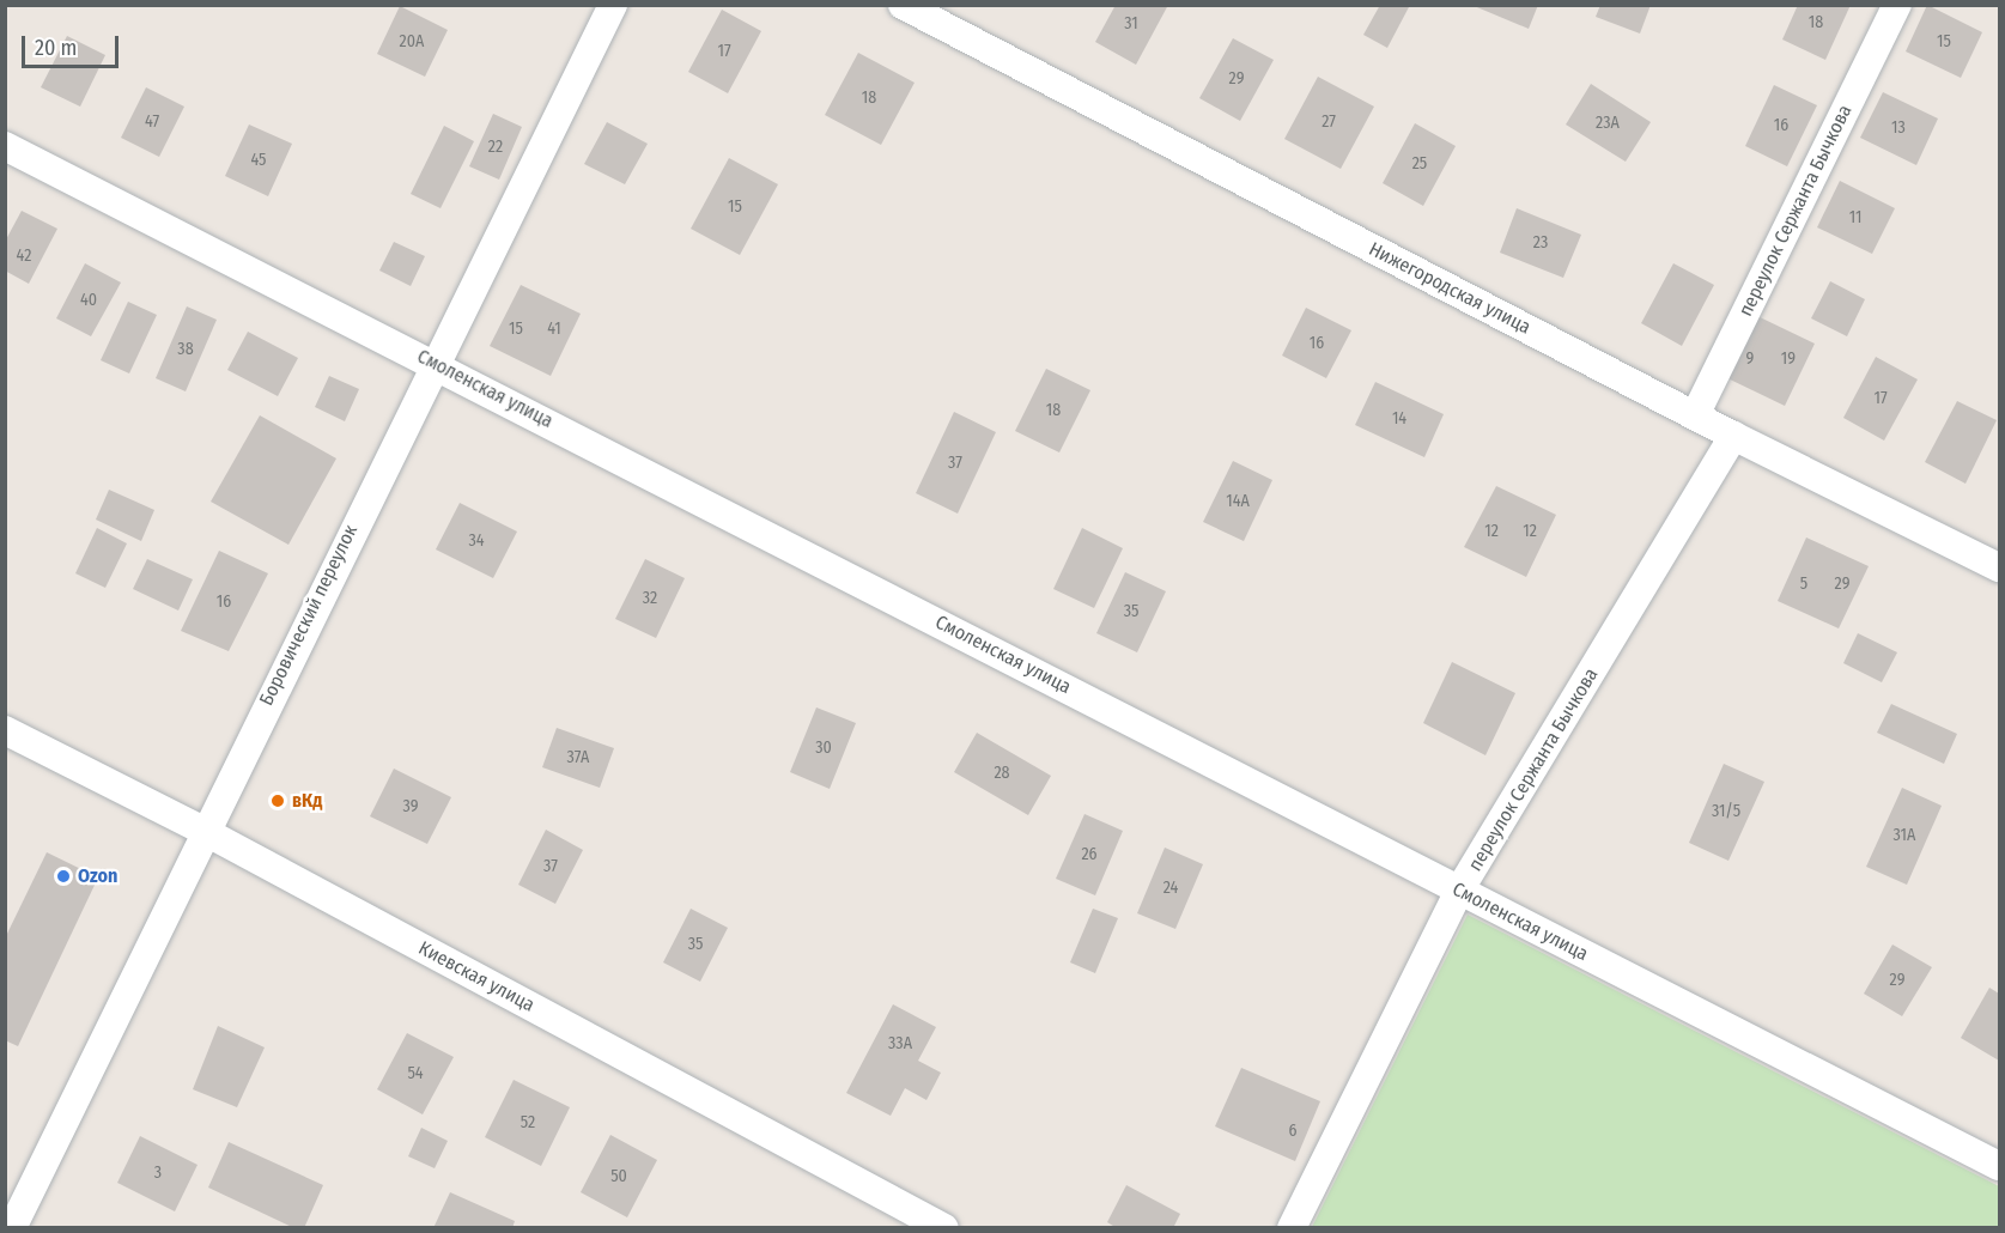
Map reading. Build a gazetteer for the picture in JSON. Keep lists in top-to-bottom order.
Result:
{
  "streets": {
    "street": [
      "переулок Сержанта Бычкова",
      "Нижегородская улица",
      "Смоленская улица",
      "Боровический переулок",
      "Киевская улица"
    ]
  },
  "crossings": [
    ["переулок Сержанта Бычкова", "Нижегородская улица"],
    ["переулок Сержанта Бычкова", "Смоленская улица"],
    ["Смоленская улица", "Боровический переулок"],
    ["Боровический переулок", "Киевская улица"]
  ],
  "places": ["вКд", "Ozon"],
  "house_numbers": [
    "18",
    "31",
    "20А",
    "15",
    "17",
    "29",
    "18",
    "47",
    "27",
    "23А",
    "16",
    "13",
    "22",
    "45",
    "25",
    "15",
    "11",
    "23",
    "42",
    "40",
    "15",
    "41",
    "16",
    "38",
    "9",
    "19",
    "17",
    "18",
    "14",
    "37",
    "14А",
    "12",
    "12",
    "34",
    "5",
    "29",
    "32",
    "16",
    "35",
    "30",
    "37A",
    "28",
    "39",
    "31/5",
    "31А",
    "26",
    "37",
    "24",
    "35",
    "29",
    "33А",
    "54",
    "52",
    "6",
    "3",
    "50"
  ],
  "scale_bar": "20 m"
}
